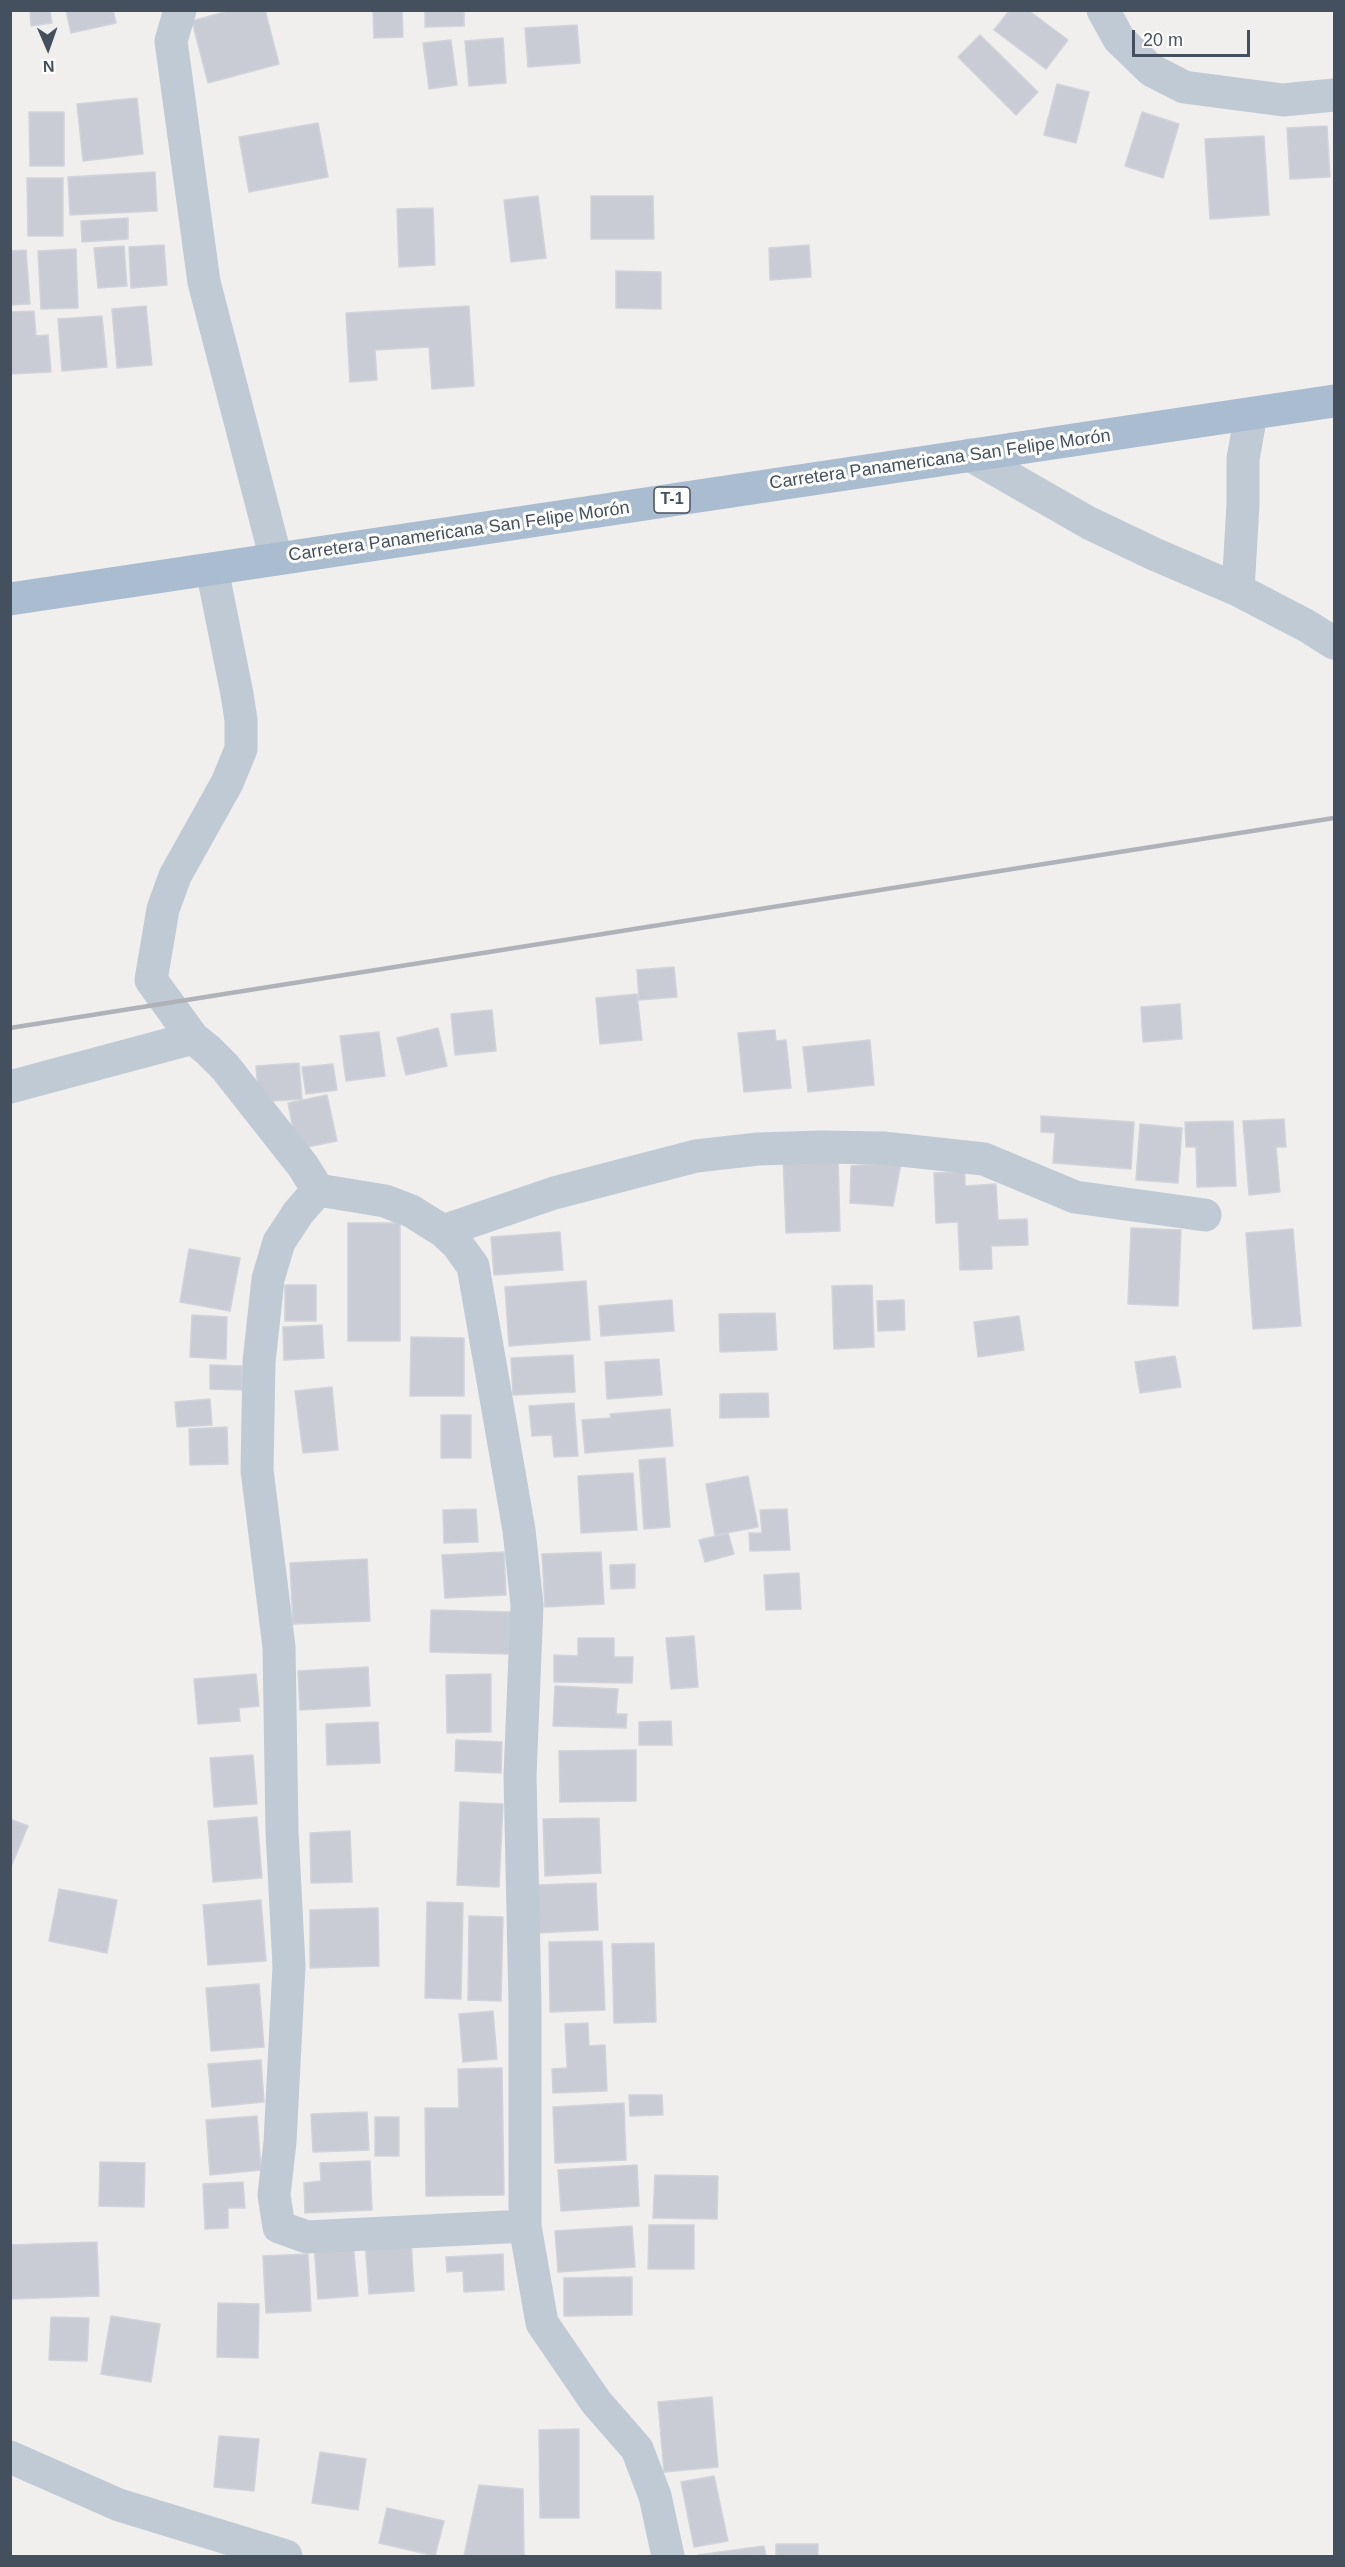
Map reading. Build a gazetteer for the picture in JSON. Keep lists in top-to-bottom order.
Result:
{
  "streets": {
    "main road": ["Carretera Panamericana San Felipe Morón", "T-1"]
  },
  "scale_bar": "20 m",
  "north": "bottom"
}
